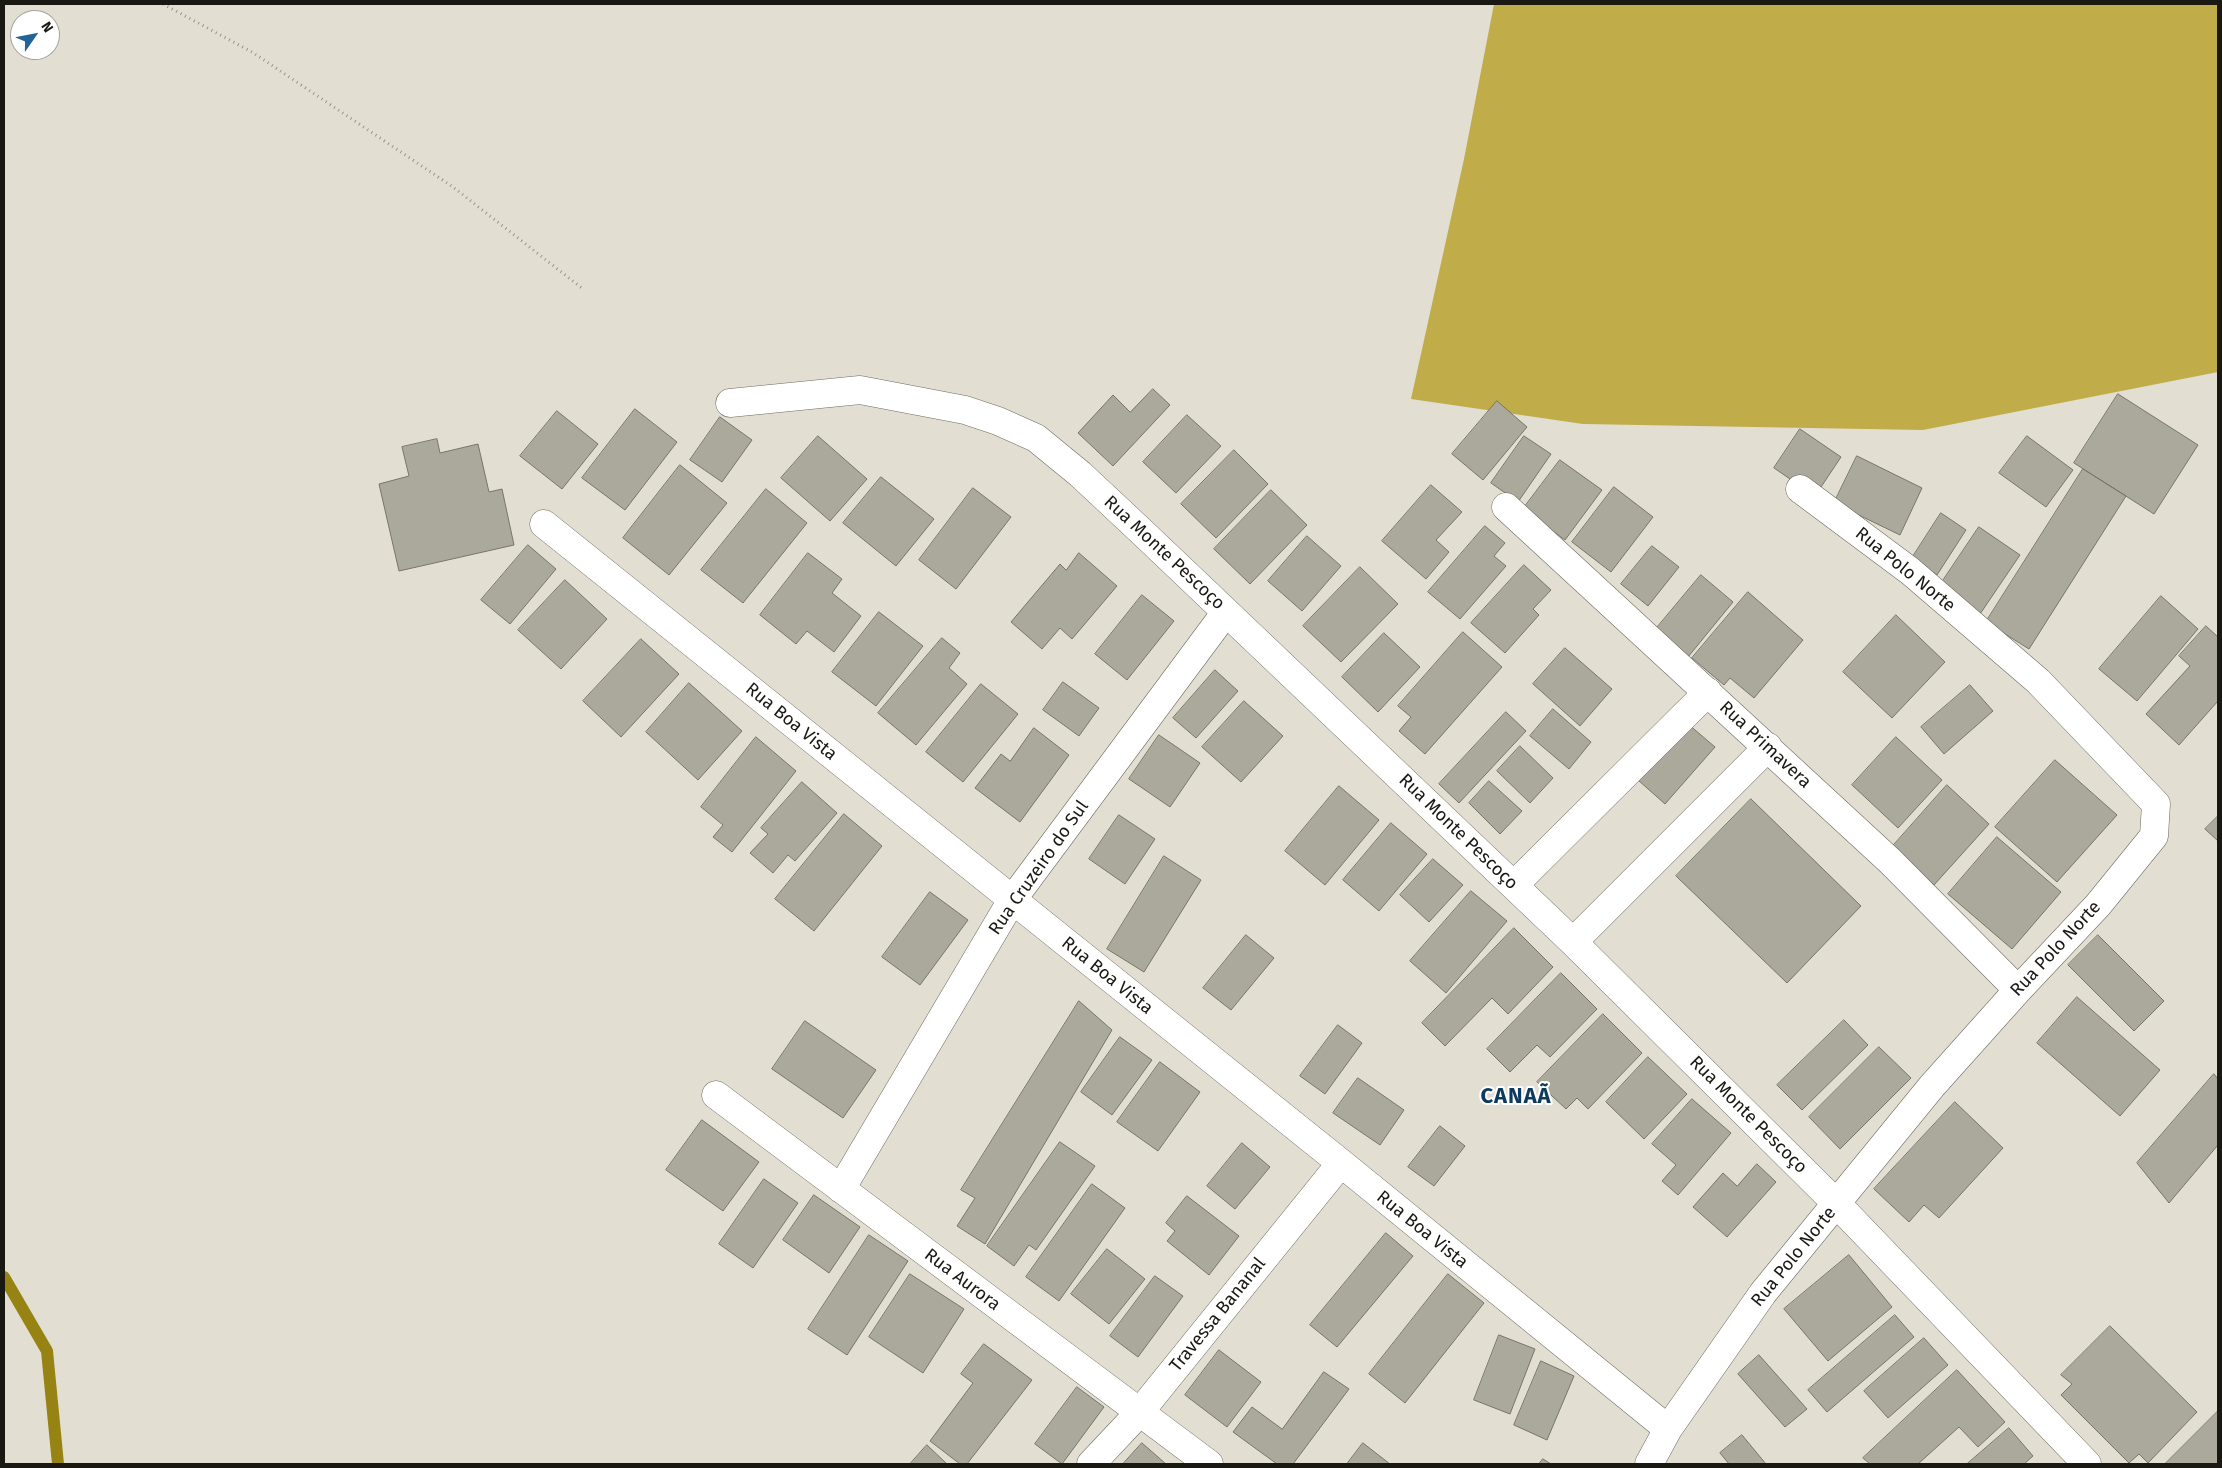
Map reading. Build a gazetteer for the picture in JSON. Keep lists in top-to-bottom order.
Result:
{
  "streets": {
    "street": [
      "Rua Monte Pescoço",
      "Rua Polo Norte",
      "Rua Boa Vista",
      "Rua Primavera",
      "Rua Cruzeiro do Sul",
      "Rua Aurora",
      "Travessa Bananal"
    ]
  },
  "crossings": [
    ["Rua Monte Pescoço", "Rua Polo Norte"],
    ["Rua Monte Pescoço", "Rua Cruzeiro do Sul"],
    ["Rua Polo Norte", "Rua Boa Vista"],
    ["Rua Polo Norte", "Rua Primavera"],
    ["Rua Boa Vista", "Rua Cruzeiro do Sul"],
    ["Rua Boa Vista", "Travessa Bananal"],
    ["Rua Cruzeiro do Sul", "Rua Aurora"],
    ["Rua Aurora", "Travessa Bananal"]
  ],
  "districts": ["CANAÃ"],
  "north": "top right"
}
